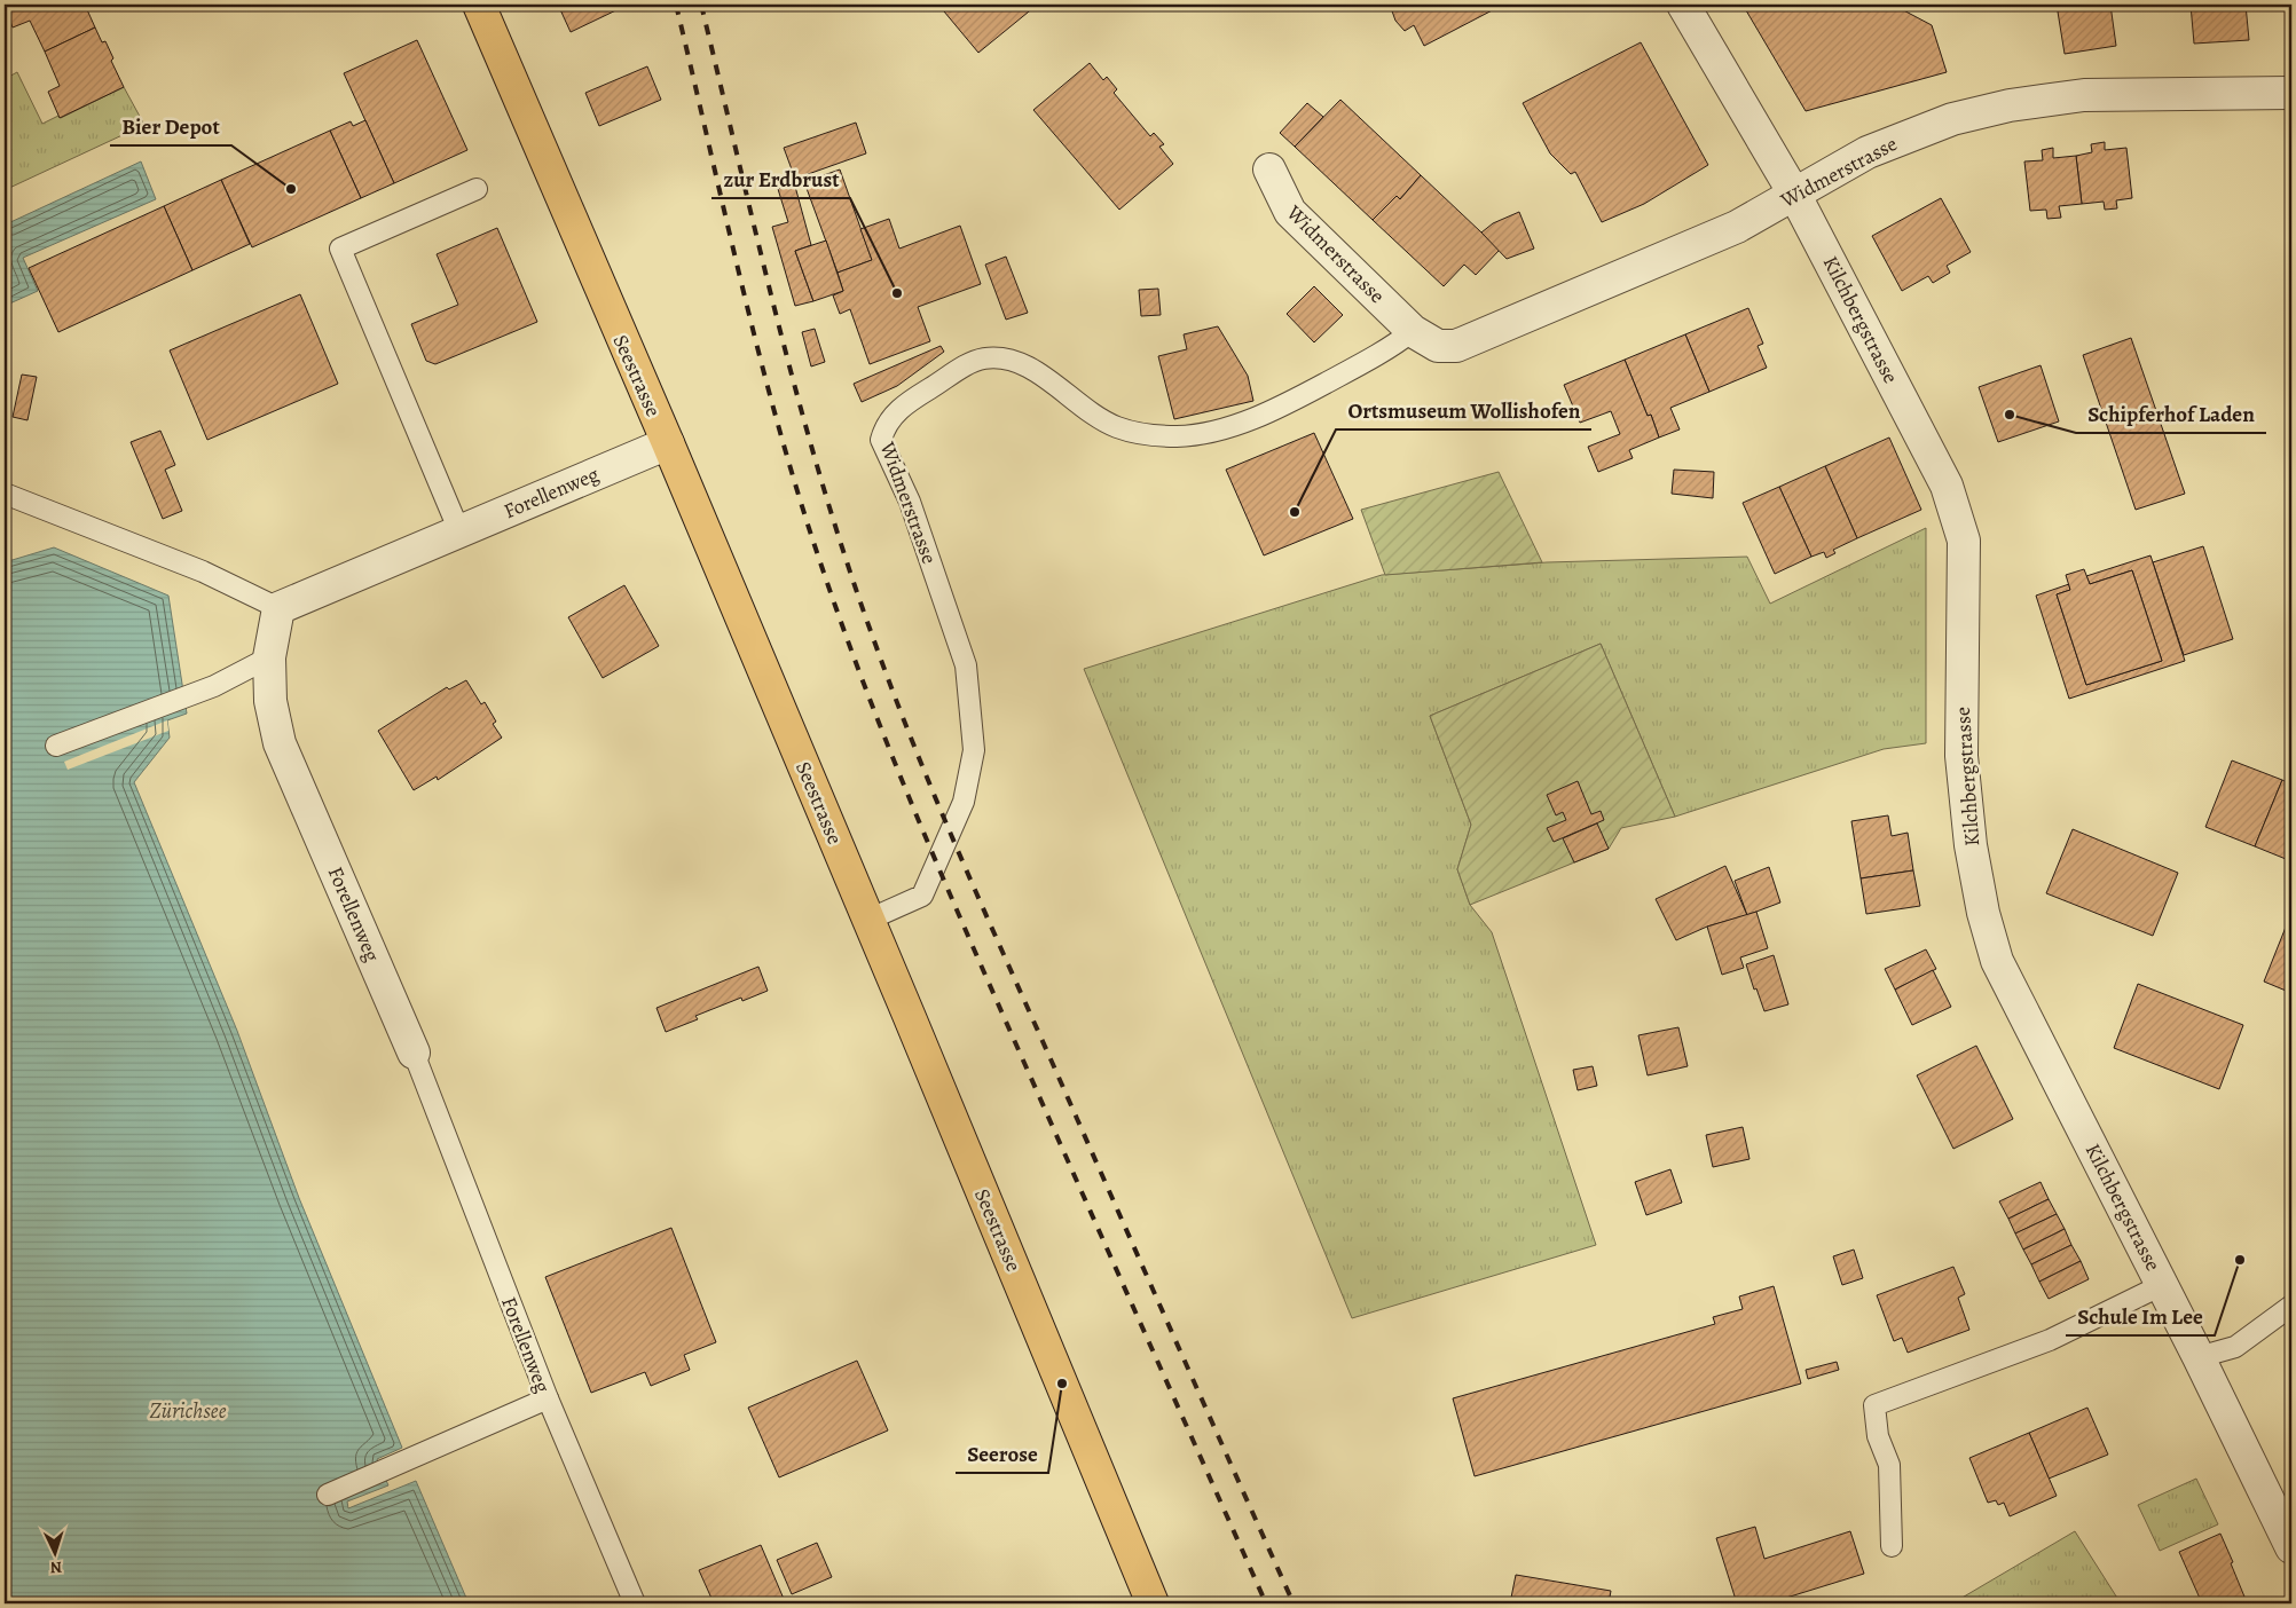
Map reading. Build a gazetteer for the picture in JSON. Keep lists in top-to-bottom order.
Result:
{
  "streets": {
    "main road": ["Seestrasse"],
    "street": ["Widmerstrasse", "Kilchbergstrasse", "Forellenweg"]
  },
  "crossings": [
    ["Widmerstrasse", "Kilchbergstrasse"],
    ["Widmerstrasse", "Seestrasse"],
    ["Seestrasse", "Forellenweg"]
  ],
  "water": ["Zürichsee"],
  "places": [
    "Bier Depot",
    "zur Erdbrust",
    "Schipferhof Laden",
    "Ortsmuseum Wollishofen",
    "Schule Im Lee",
    "Seerose"
  ],
  "north": "bottom"
}
